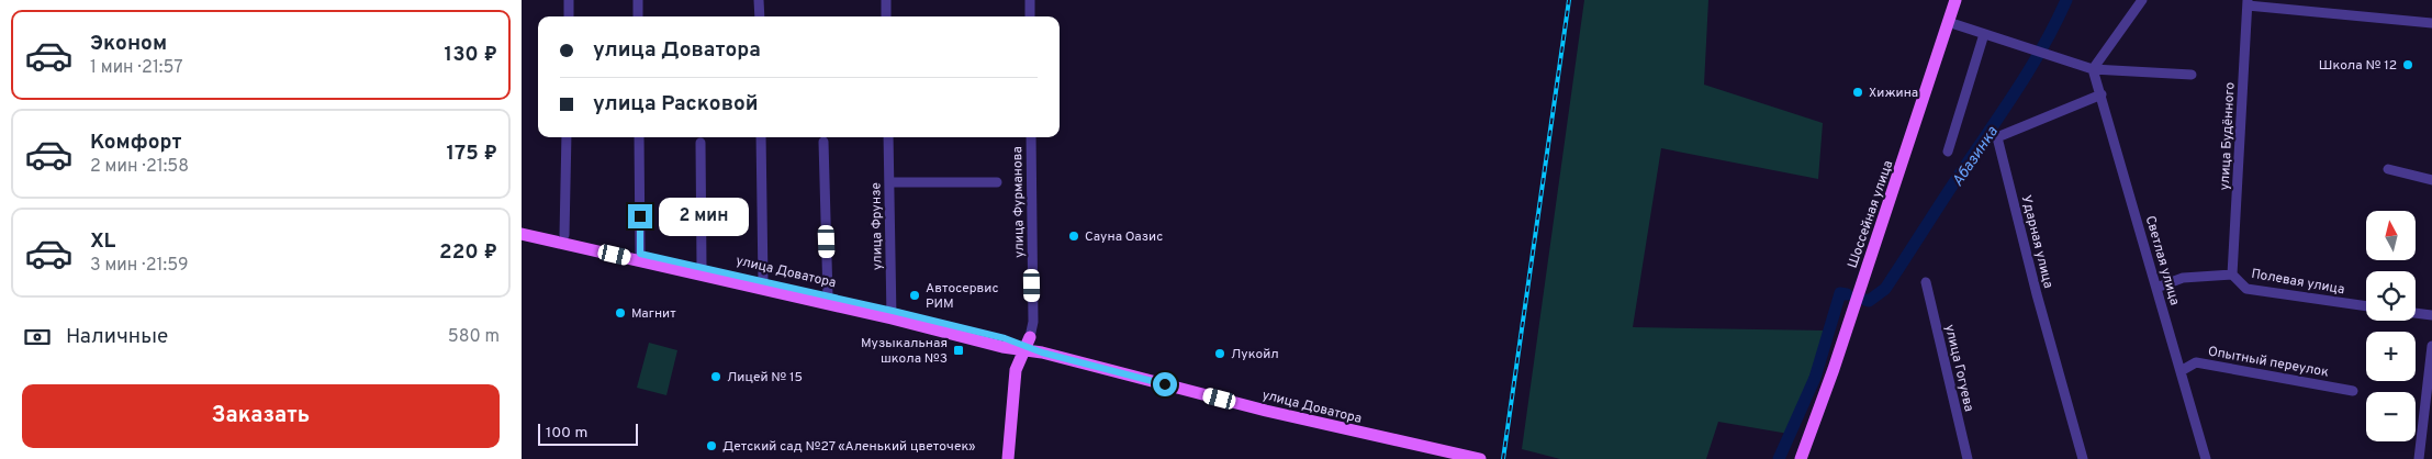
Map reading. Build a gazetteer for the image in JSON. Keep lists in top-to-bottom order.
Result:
{
  "streets": {
    "main road": ["Шоссейная улица", "улица Доватора"],
    "street": [
      "улица Будённого",
      "улица Фурманова",
      "улица Фрунзе",
      "Ударная улица",
      "Светлая улица",
      "Полевая улица",
      "Опытный переулок",
      "улица Гогуева"
    ]
  },
  "crossings": [
    ["улица Будённого", "Полевая улица"],
    ["улица Фурманова", "улица Доватора"],
    ["улица Фрунзе", "улица Доватора"],
    ["Ударная улица", "Светлая улица"],
    ["Светлая улица", "Полевая улица"],
    ["Светлая улица", "Опытный переулок"]
  ],
  "water": ["Абазинка"],
  "places": {
    "other": [
      "Школа № 12",
      "Хижина",
      "Сауна Оазис",
      "Автосервис РИМ",
      "Магнит",
      "Лукойл",
      "Лицей № 15",
      "Детский сад №27 «Аленький цветочек»"
    ],
    "transit": ["Музыкальная школа №3"]
  },
  "scale_bar": "100 m",
  "north": "top",
  "page": {
    "list": [
      {
        "name": "Эконом",
        "note": "1 мин · 21:57",
        "value": "130 ₽"
      },
      {
        "name": "Комфорт",
        "note": "2 мин · 21:58",
        "value": "175 ₽"
      },
      {
        "name": "XL",
        "note": "3 мин · 21:59",
        "value": "220 ₽"
      }
    ],
    "banner": ["улица Доватора", "улица Расковой"],
    "bubble": "2 мин",
    "map_buttons": ["+", "−"],
    "pay": ["Наличные", "580 m"],
    "buttons": "Заказать",
    "scale": "100 m"
  }
}
